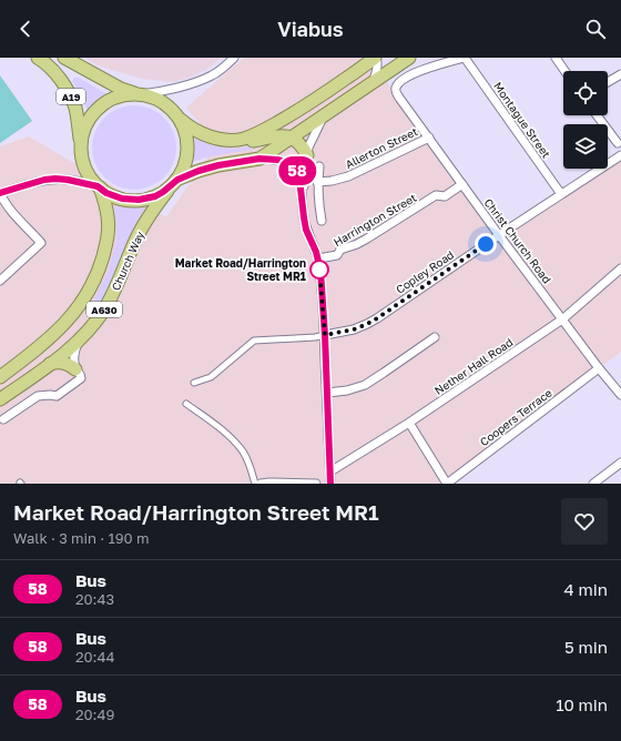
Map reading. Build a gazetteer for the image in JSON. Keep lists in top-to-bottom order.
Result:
{
  "streets": {
    "highway": ["A19", "Church Way", "A630"],
    "street": [
      "Montague Street",
      "Allerton Street",
      "Harrington Street",
      "Christ Church Road",
      "Copley Road",
      "Nether Hall Road",
      "Coopers Terrace"
    ]
  },
  "crossings": [
    ["A19", "Church Way"],
    ["Montague Street", "Christ Church Road"],
    ["Montague Street", "Copley Road"],
    ["Allerton Street", "Christ Church Road"],
    ["Harrington Street", "Christ Church Road"],
    ["Christ Church Road", "Copley Road"],
    ["Christ Church Road", "Nether Hall Road"],
    ["Christ Church Road", "Coopers Terrace"]
  ],
  "places": ["Market Road/Harrington Street MR1"],
  "lines": ["bus line 58"],
  "page": {
    "header": "Viabus",
    "on_map": "58",
    "heading": ["Market Road/Harrington Street MR1", "Walk · 3 min · 190 m"],
    "list": [
      {
        "mark": "58",
        "name": "Bus",
        "note": "20:43",
        "value": "4 min"
      },
      {
        "mark": "58",
        "name": "Bus",
        "note": "20:44",
        "value": "5 min"
      },
      {
        "mark": "58",
        "name": "Bus",
        "note": "20:49",
        "value": "10 min"
      }
    ]
  }
}
